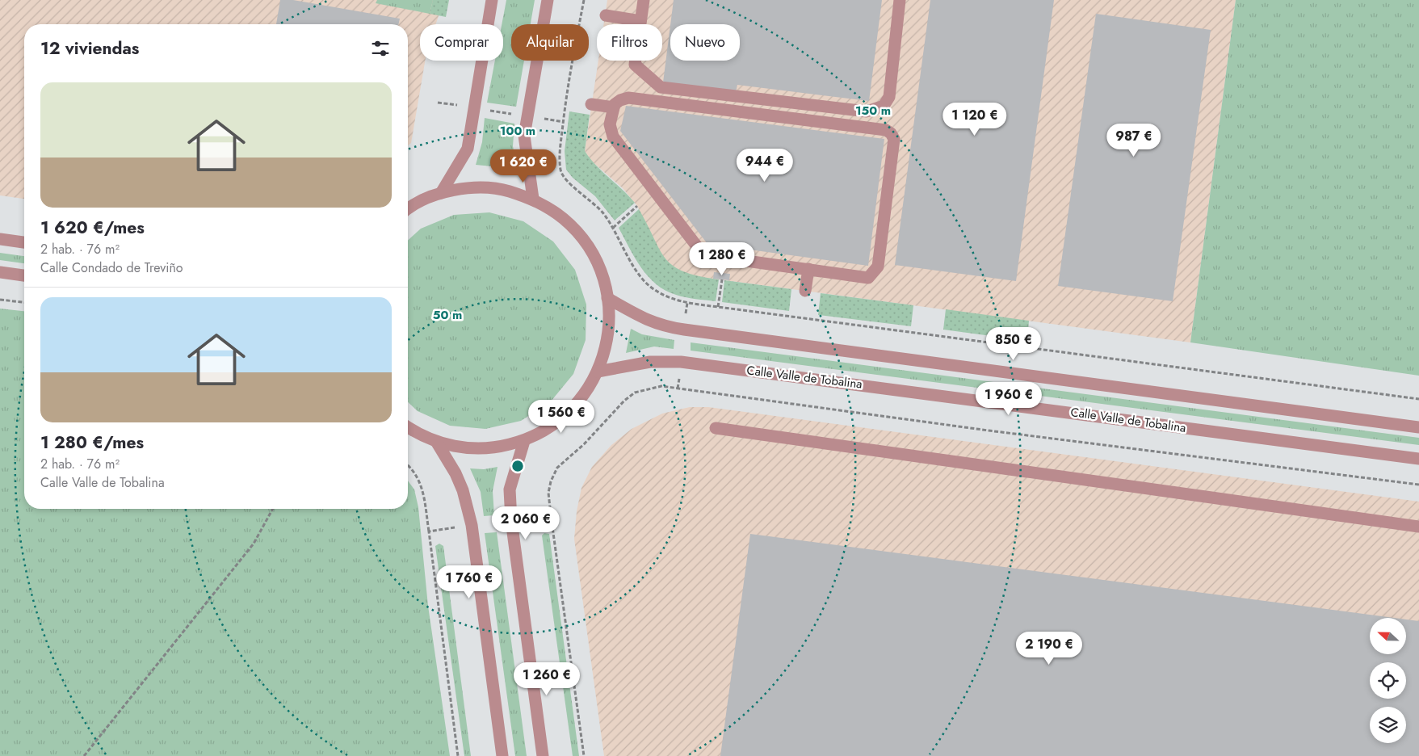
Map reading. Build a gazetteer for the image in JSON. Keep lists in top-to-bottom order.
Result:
{
  "streets": {
    "street": ["Calle Valle de Tobalina"]
  },
  "north": "left",
  "page": {
    "chip": [
      "Comprar",
      "Alquilar",
      "Filtros",
      "Nuevo"
    ],
    "heading": "12 viviendas",
    "list": [
      {
        "name": "1 620 €/mes",
        "note": "2 hab. · 76 m² · Calle Condado de Treviño"
      },
      {
        "name": "1 280 €/mes",
        "note": "2 hab. · 76 m² · Calle Valle de Tobalina"
      }
    ],
    "price": [
      "1 120 €",
      "987 €",
      "944 €",
      "1 620 €",
      "1 280 €",
      "850 €",
      "1 960 €",
      "1 560 €",
      "2 060 €",
      "1 760 €",
      "2 190 €",
      "1 260 €"
    ]
  },
  "rings": ["150 m", "100 m", "50 m"]
}
